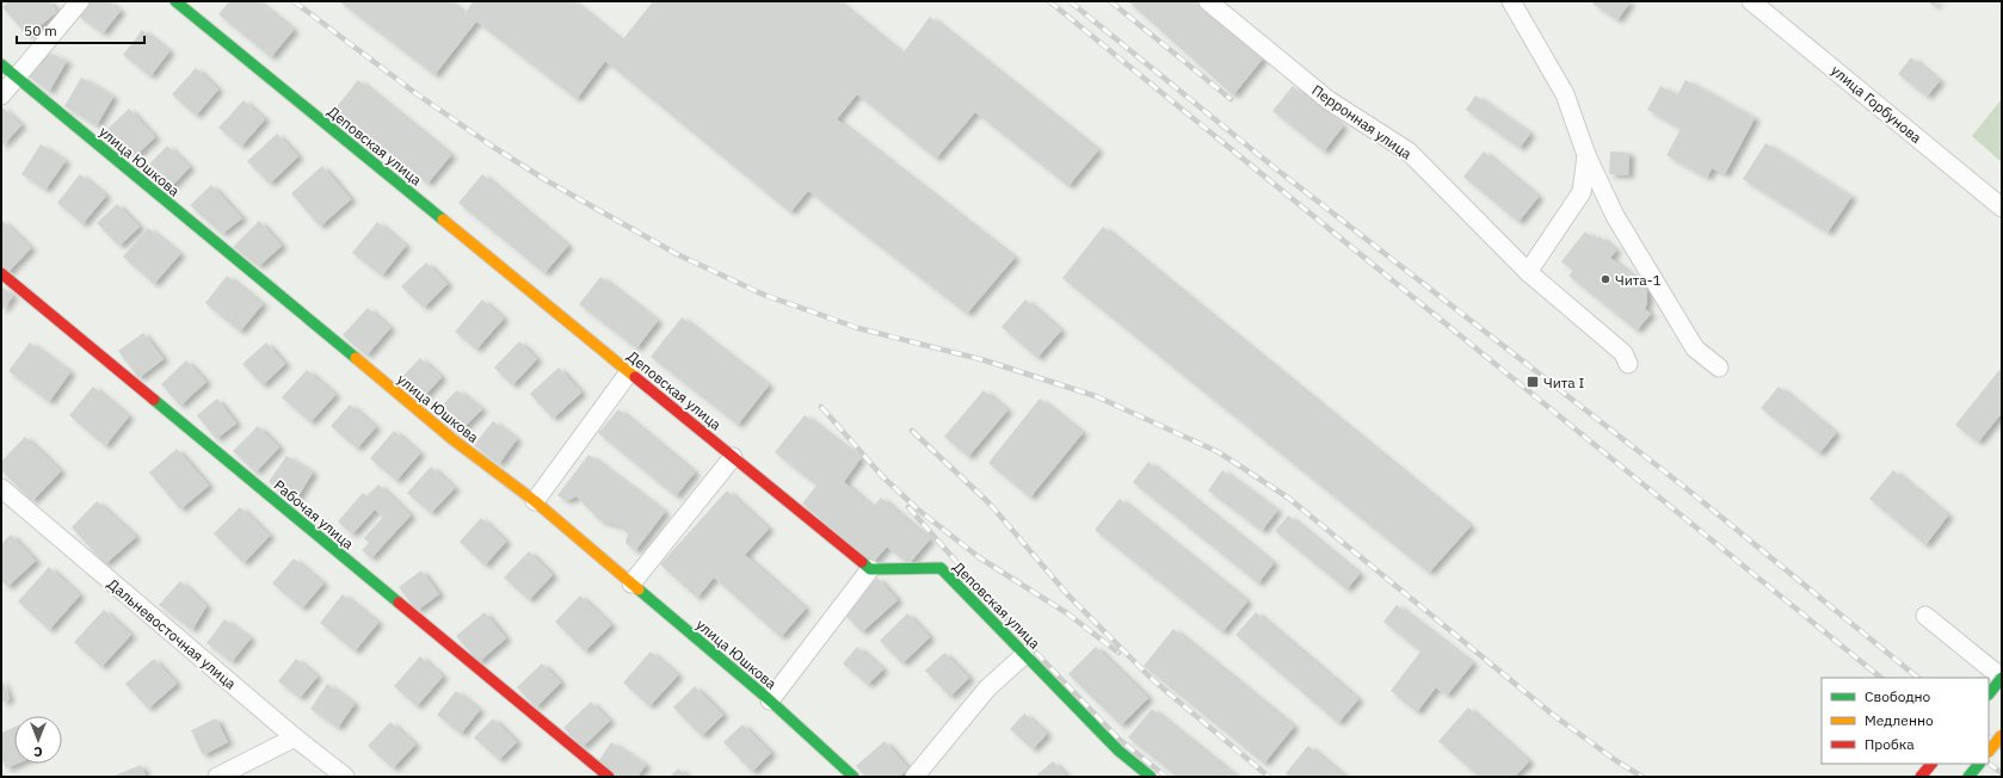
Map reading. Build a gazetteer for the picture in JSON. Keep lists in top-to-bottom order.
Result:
{
  "streets": {
    "street": [
      "улица Горбунова",
      "Перронная улица",
      "Деповская улица",
      "улица Юшкова",
      "Рабочая улица",
      "Дальневосточная улица"
    ]
  },
  "places": {
    "other": ["Чита-1"],
    "transit": ["Чита I"]
  },
  "legend": ["Свободно", "Медленно", "Пробка"],
  "scale_bar": "50 m",
  "north": "bottom"
}
